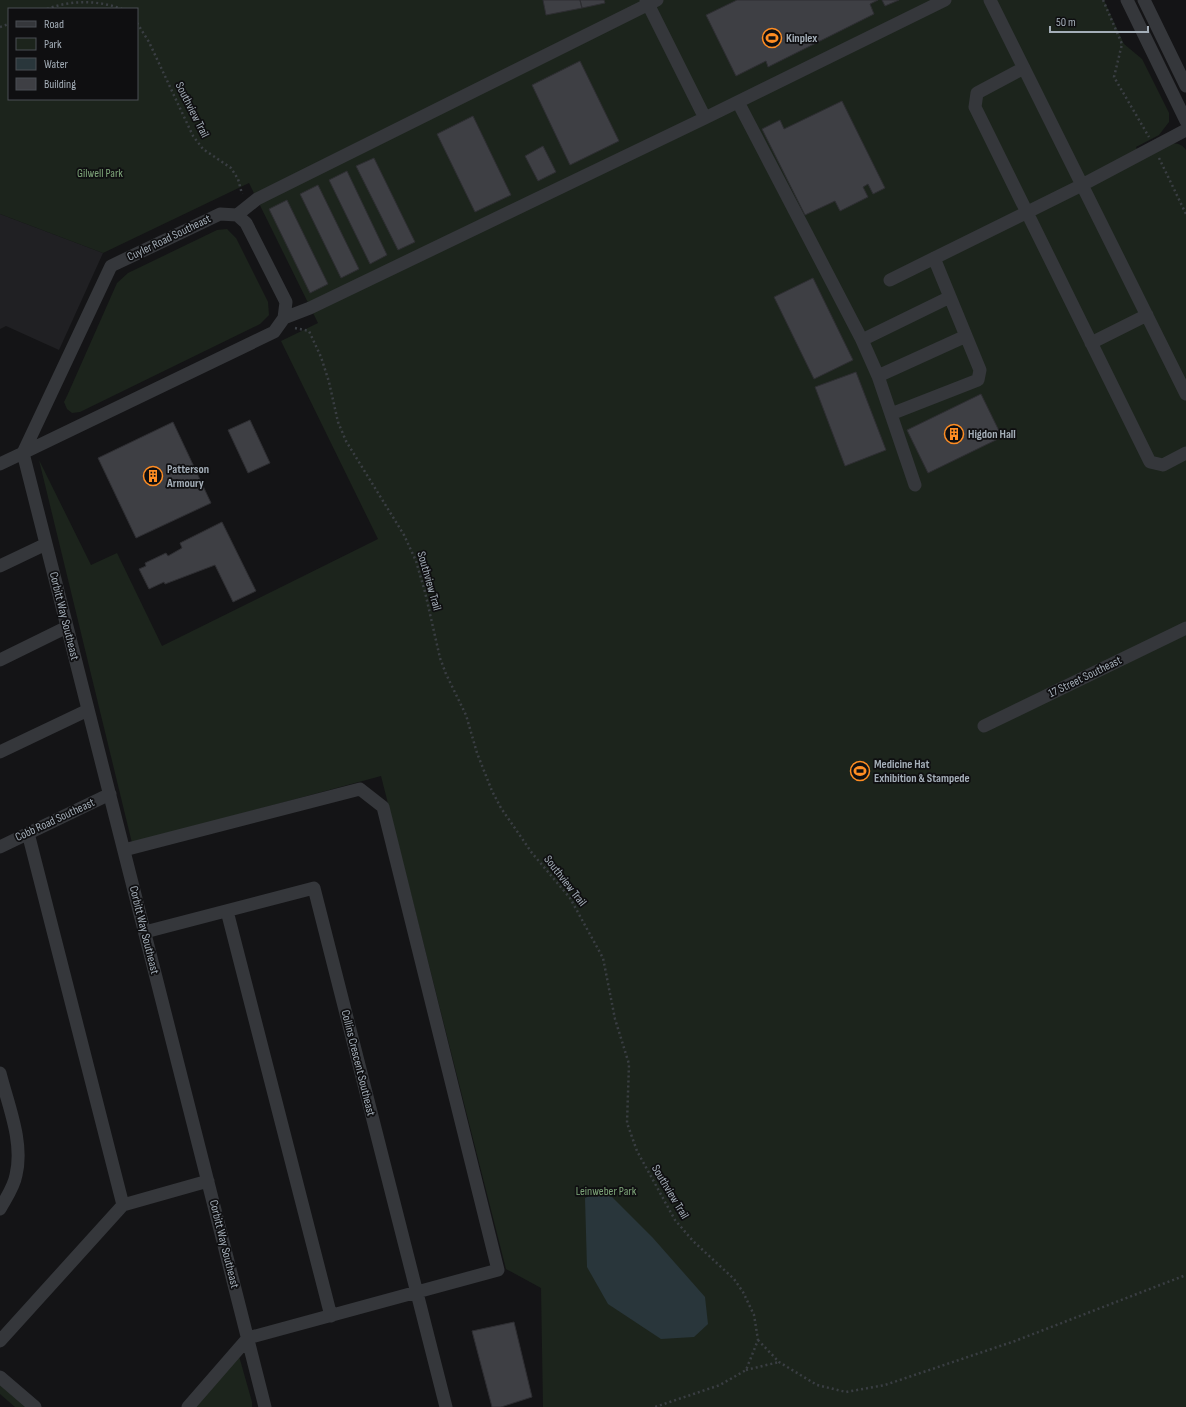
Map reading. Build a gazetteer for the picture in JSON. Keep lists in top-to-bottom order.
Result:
{
  "streets": {
    "street": [
      "Cuyler Road Southeast",
      "Corbitt Way Southeast",
      "17 Street Southeast",
      "Cobb Road Southeast",
      "Collins Crescent Southeast"
    ],
    "path": ["Southview Trail"]
  },
  "crossings": [
    ["Southview Trail", "Cuyler Road Southeast"],
    ["Cuyler Road Southeast", "Corbitt Way Southeast"],
    ["Corbitt Way Southeast", "Cobb Road Southeast"],
    ["Corbitt Way Southeast", "Collins Crescent Southeast"]
  ],
  "parks": ["Gilwell Park", "Leinweber Park"],
  "places": {
    "sports": ["Kinplex", "Medicine Hat Exhibition & Stampede"],
    "building": ["Higdon Hall", "Patterson Armoury"]
  },
  "legend": [
    "Road",
    "Park",
    "Water",
    "Building"
  ],
  "scale_bar": "50 m"
}
